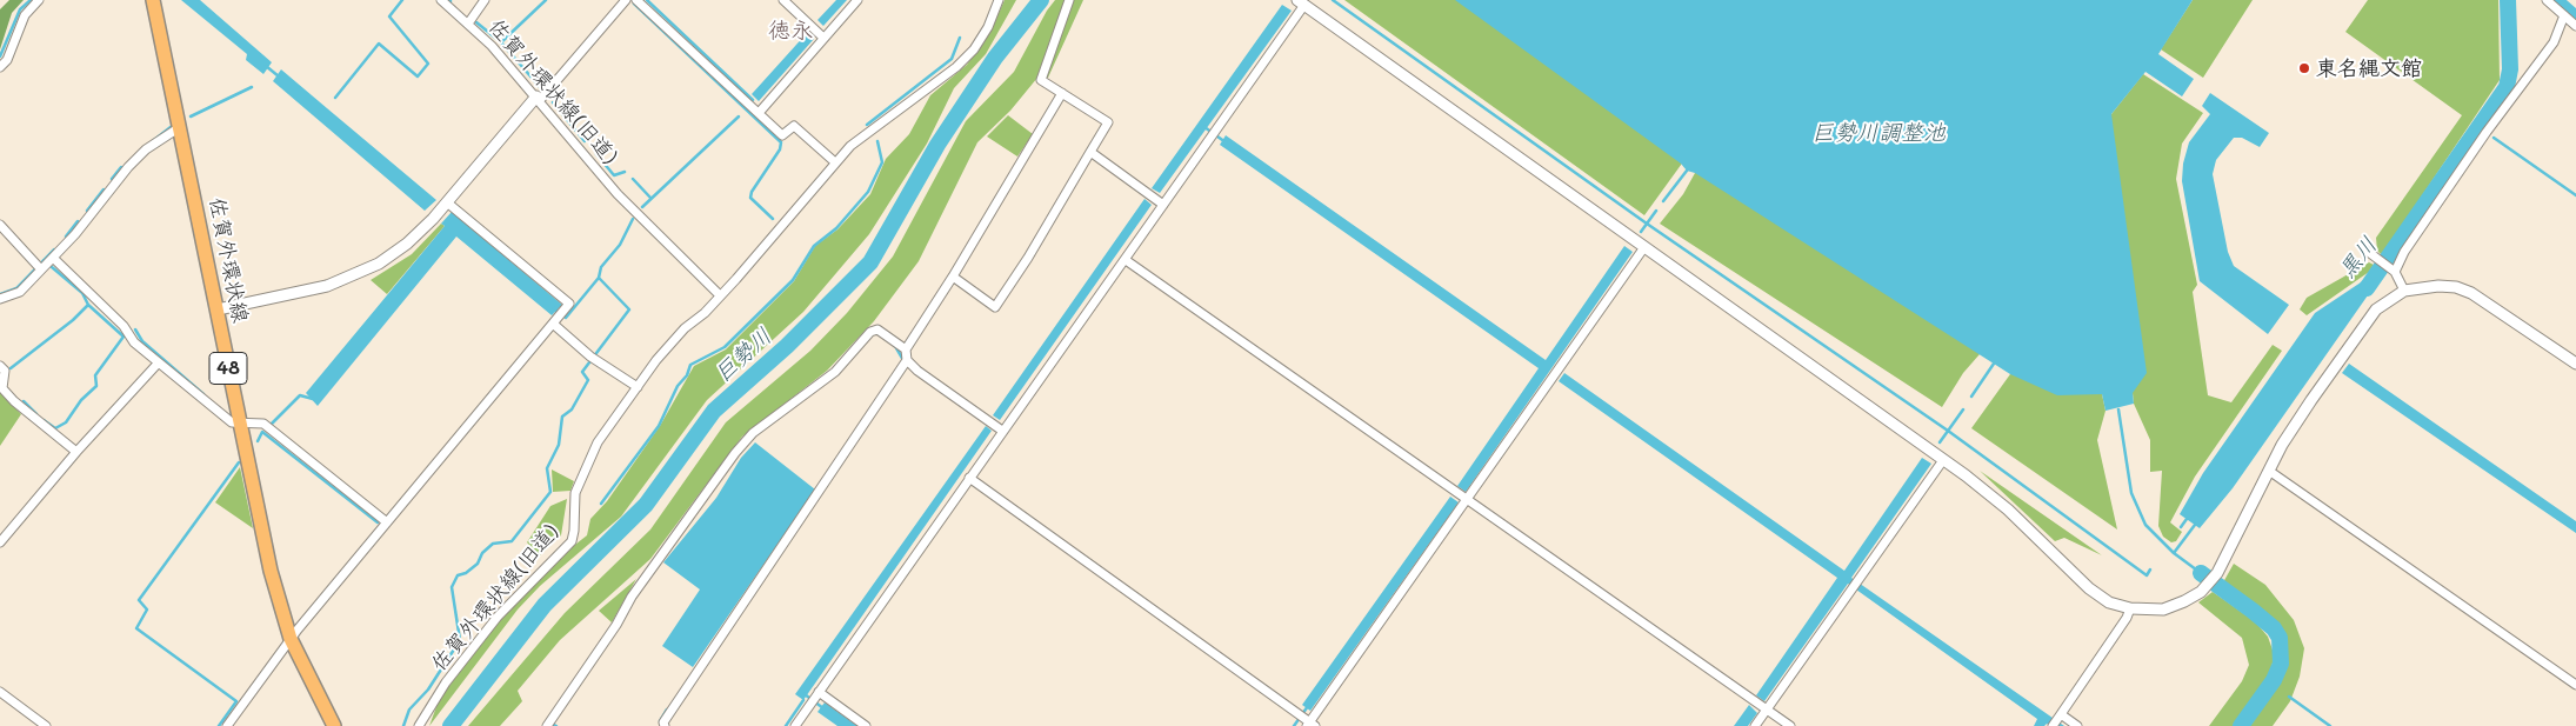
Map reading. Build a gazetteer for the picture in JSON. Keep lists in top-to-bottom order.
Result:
{
  "streets": {
    "main road": ["佐賀外環状線", "48"],
    "street": ["佐賀外環状線(旧道)"]
  },
  "districts": ["徳永"],
  "water": ["巨勢川調整池", "黒川", "巨勢川"],
  "places": ["東名縄文館"]
}
